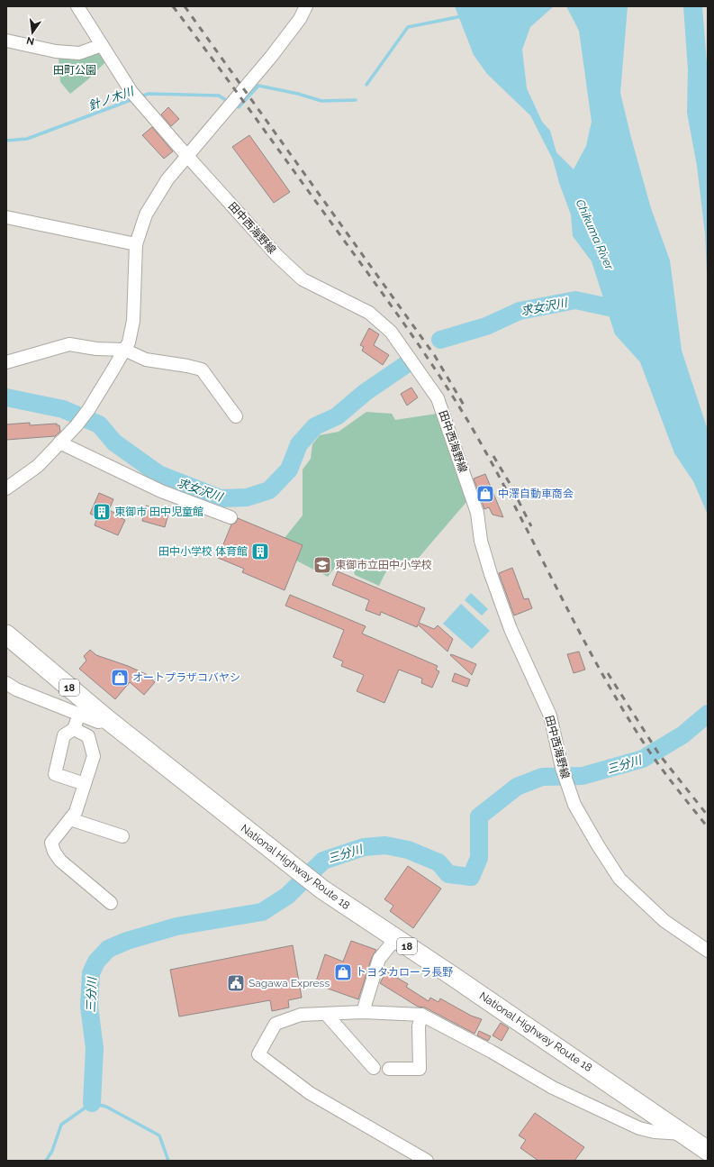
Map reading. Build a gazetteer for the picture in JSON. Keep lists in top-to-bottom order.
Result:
{
  "streets": {
    "highway": ["18", "National Highway Route 18"],
    "street": ["田中西海野線"]
  },
  "water": [
    "針ノ木川",
    "Chikuma River",
    "求女沢川",
    "三分川"
  ],
  "parks": ["田町公園"],
  "places": {
    "shop": ["中澤自動車商会", "オートプラザコバヤシ", "トヨタカローラ長野"],
    "building": ["東御市 田中児童館", "田中小学校 体育館"],
    "school or university": ["東御市立田中小学校"],
    "public building": ["Sagawa Express"]
  },
  "north": "bottom"
}
